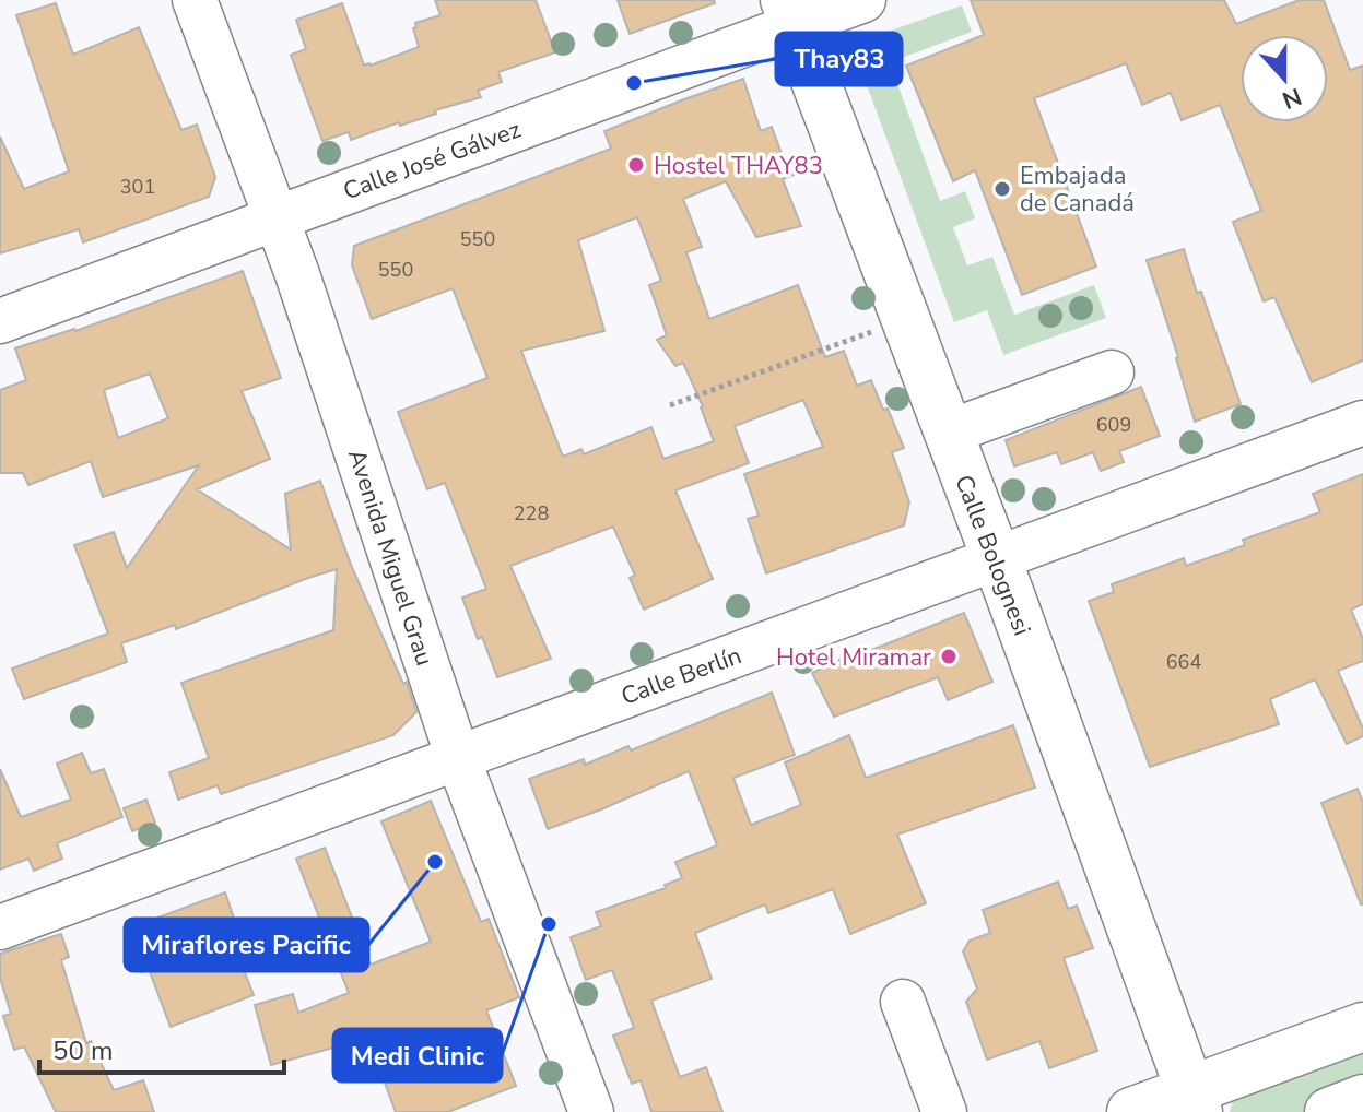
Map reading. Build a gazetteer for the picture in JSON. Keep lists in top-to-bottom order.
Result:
{
  "streets": {
    "main road": ["Calle Bolognesi"],
    "street": ["Calle José Gálvez", "Avenida Miguel Grau", "Calle Berlín"]
  },
  "crossings": [
    ["Calle José Gálvez", "Calle Bolognesi"],
    ["Calle José Gálvez", "Avenida Miguel Grau"],
    ["Calle Bolognesi", "Calle Berlín"],
    ["Avenida Miguel Grau", "Calle Berlín"]
  ],
  "places": [
    "Thay83",
    "Hostel THAY83",
    "Embajada de Canadá",
    "Hotel Miramar",
    "Miraflores Pacific",
    "Medi Clinic"
  ],
  "house_numbers": [
    "301",
    "550",
    "550",
    "609",
    "228",
    "664"
  ],
  "scale_bar": "50 m",
  "north": "bottom"
}
